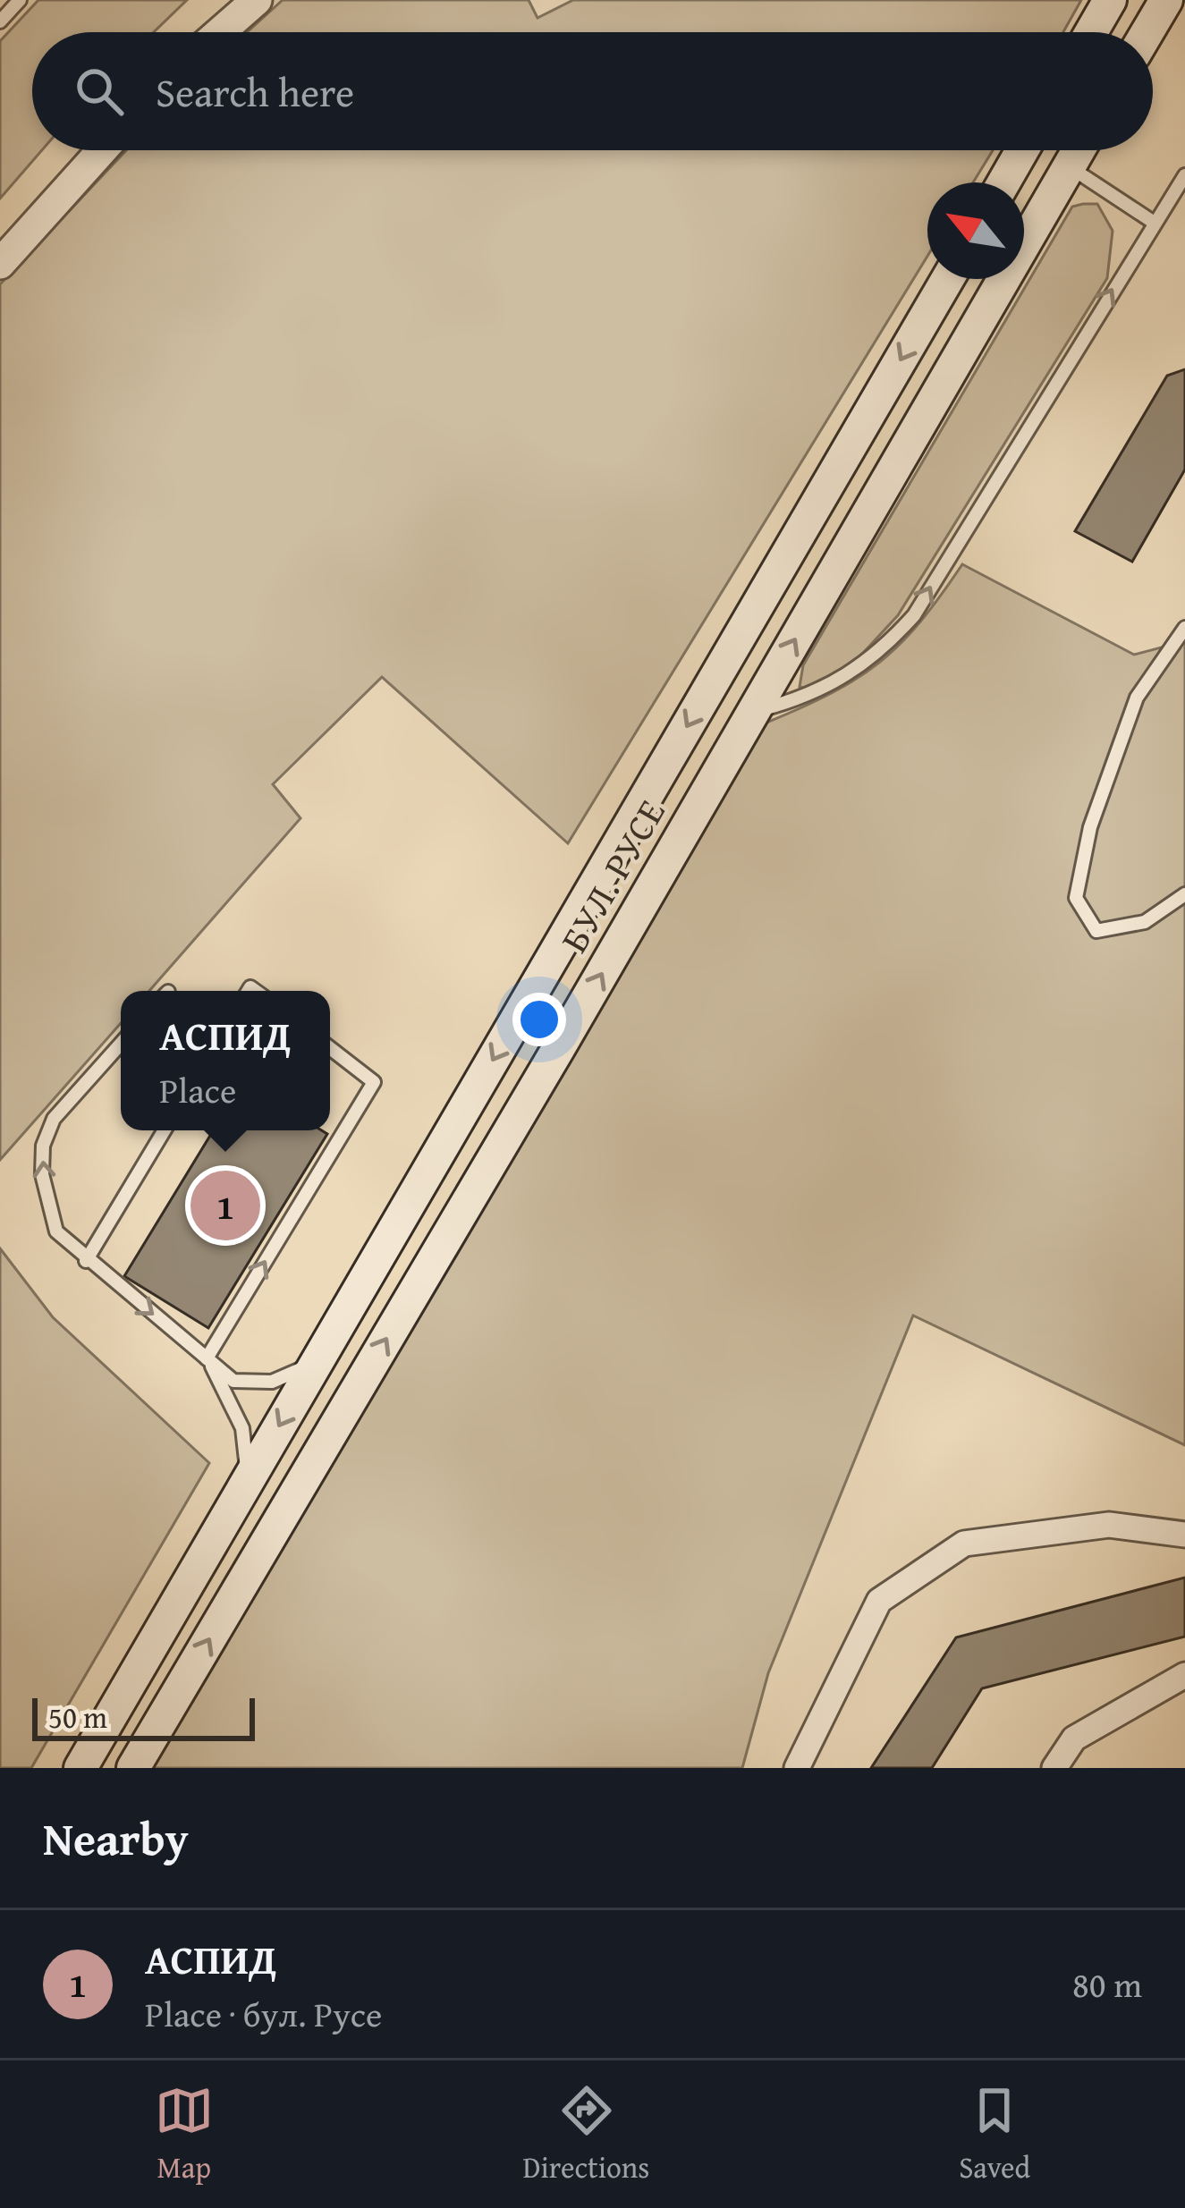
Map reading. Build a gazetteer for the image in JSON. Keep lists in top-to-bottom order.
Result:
{
  "streets": {
    "main road": ["БУЛ. РУСЕ"]
  },
  "scale_bar": "50 m",
  "north": "top left",
  "page": {
    "search": "Search here",
    "popup": ["АСПИД", "Place"],
    "pins": "1",
    "scale": "50 m",
    "heading": "Nearby",
    "list": [
      {
        "mark": "1",
        "name": "АСПИД",
        "note": "Place · бул. Русе",
        "value": "80 m"
      }
    ],
    "nav": ["Map", "Directions", "Saved"]
  }
}
